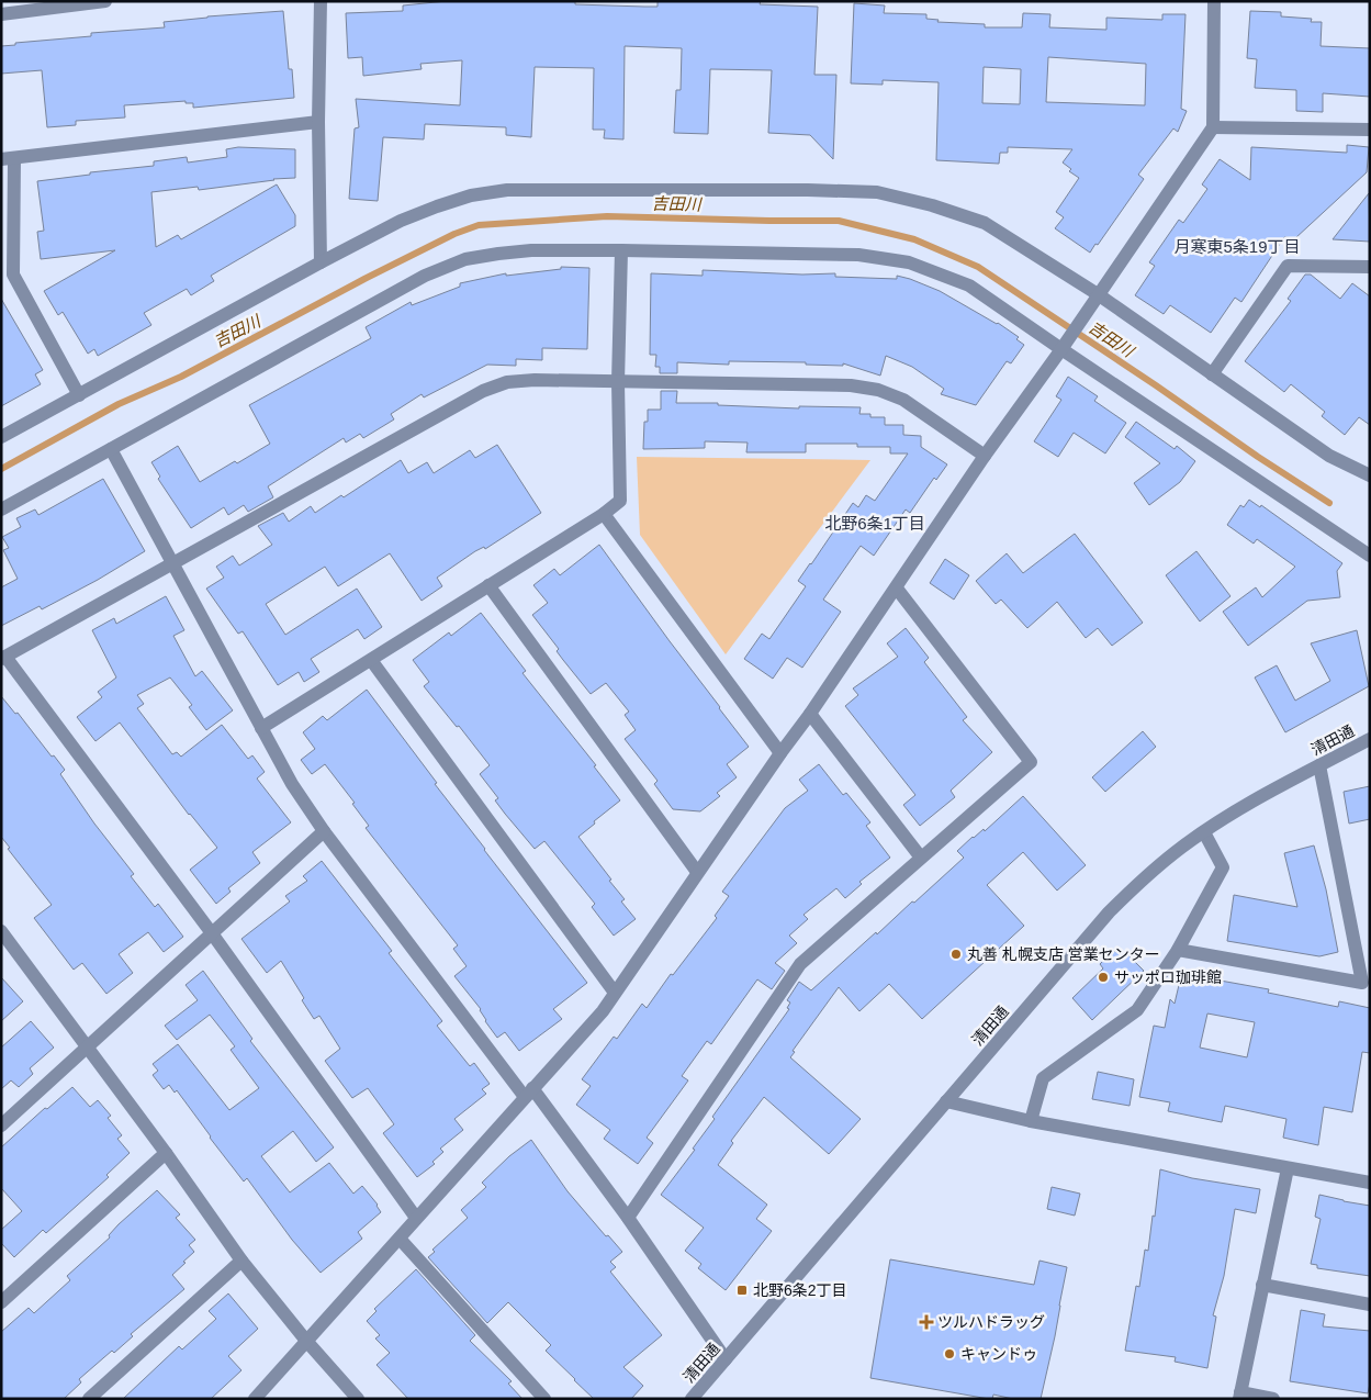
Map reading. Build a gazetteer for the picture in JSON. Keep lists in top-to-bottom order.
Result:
{
  "streets": {
    "street": ["清田通"]
  },
  "districts": ["月寒東5条19丁目", "北野6条1丁目"],
  "water": ["吉田川"],
  "places": {
    "other": ["丸善 札幌支店 営業センター", "サッポロ珈琲館", "キャンドゥ"],
    "transit": ["北野6条2丁目"],
    "health": ["ツルハドラッグ"]
  }
}
